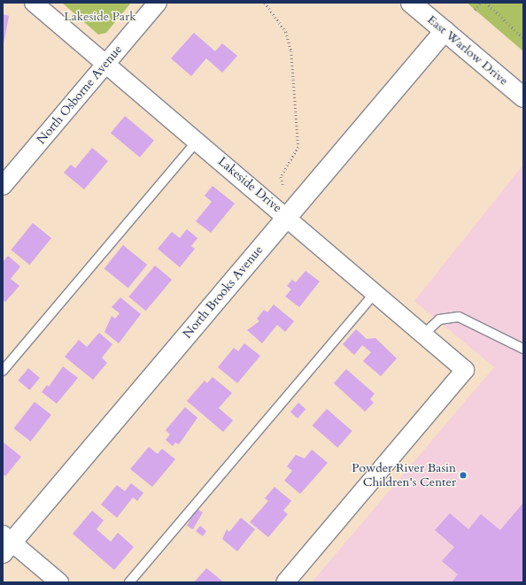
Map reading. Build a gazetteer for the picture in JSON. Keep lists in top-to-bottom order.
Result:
{
  "streets": {
    "street": [
      "East Warlow Drive",
      "North Osborne Avenue",
      "Lakeside Drive",
      "North Brooks Avenue"
    ]
  },
  "crossings": [
    ["East Warlow Drive", "North Brooks Avenue"],
    ["North Osborne Avenue", "Lakeside Drive"],
    ["Lakeside Drive", "North Brooks Avenue"]
  ],
  "parks": ["Lakeside Park"],
  "places": ["Powder River Basin Children's Center"]
}
